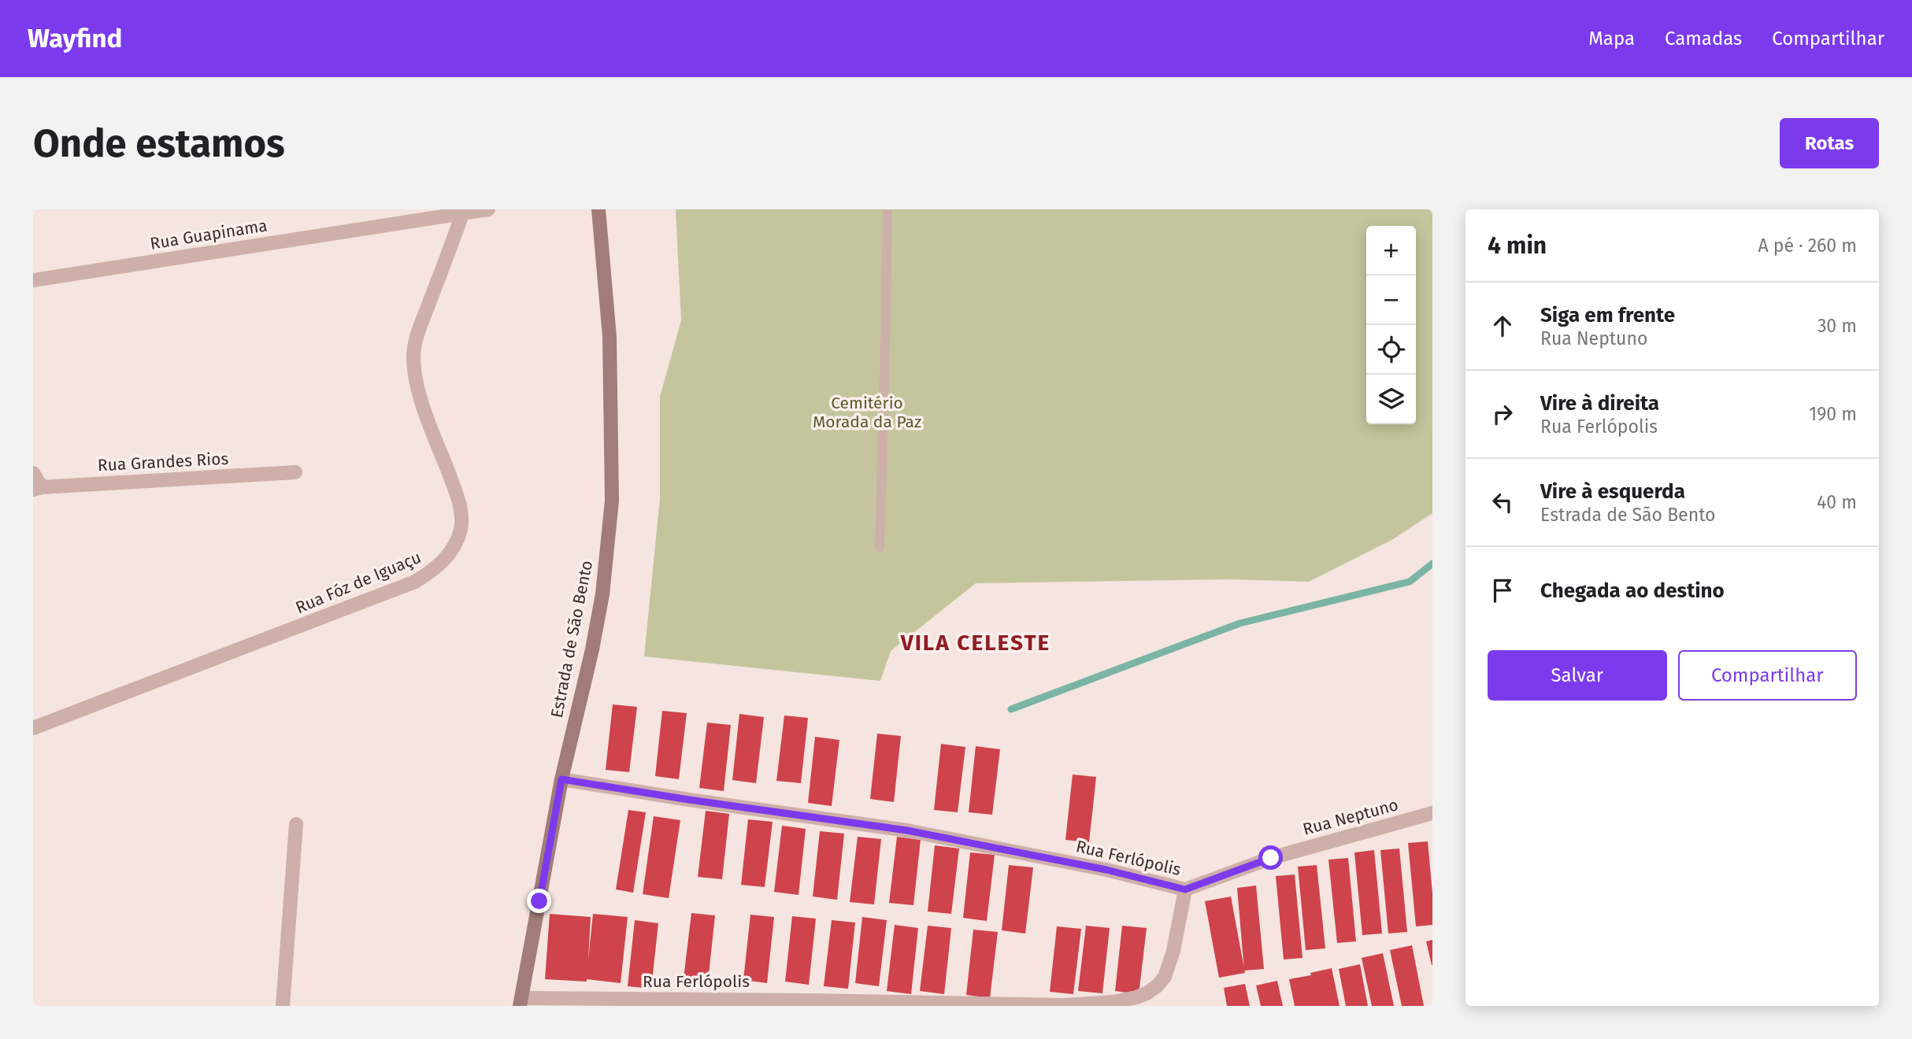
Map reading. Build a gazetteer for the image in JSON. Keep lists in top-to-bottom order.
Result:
{
  "streets": {
    "street": [
      "Rua Guapinama",
      "Rua Grandes Rios",
      "Rua Fóz de Iguaçu",
      "Estrada de São Bento",
      "Rua Neptuno",
      "Rua Ferlópolis"
    ]
  },
  "crossings": [
    ["Rua Guapinama", "Rua Fóz de Iguaçu"],
    ["Estrada de São Bento", "Rua Ferlópolis"],
    ["Rua Neptuno", "Rua Ferlópolis"]
  ],
  "districts": ["VILA CELESTE"],
  "parks": ["Cemitério Morada da Paz"],
  "page": {
    "header": "Wayfind",
    "nav": ["Mapa", "Camadas", "Compartilhar"],
    "buttons": [
      "Rotas",
      ["Salvar", "Compartilhar"]
    ],
    "title": "Onde estamos",
    "heading": ["4 min", "A pé · 260 m"],
    "map_buttons": ["+", "−"],
    "list": [
      ["Siga em frente", "Rua Neptuno", "30 m"],
      ["Vire à direita", "Rua Ferlópolis", "190 m"],
      ["Vire à esquerda", "Estrada de São Bento", "40 m"],
      "Chegada ao destino"
    ]
  }
}
